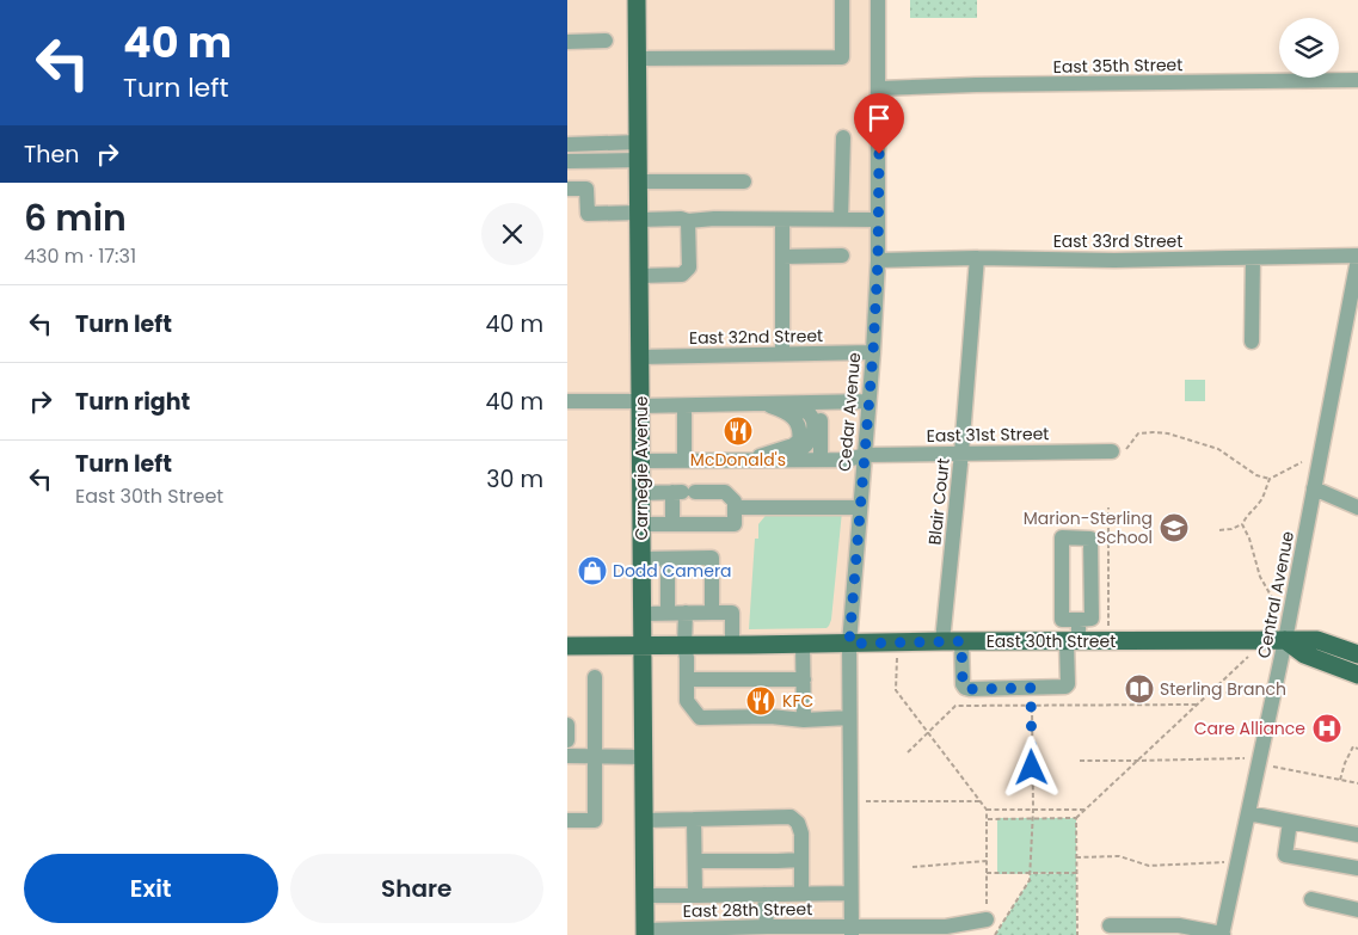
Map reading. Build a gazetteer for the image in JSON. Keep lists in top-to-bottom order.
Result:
{
  "streets": {
    "main road": ["Carnegie Avenue", "East 30th Street"],
    "street": [
      "East 35th Street",
      "East 33rd Street",
      "East 32nd Street",
      "Cedar Avenue",
      "East 31st Street",
      "Blair Court",
      "Central Avenue",
      "East 28th Street"
    ]
  },
  "crossings": [
    ["East 35th Street", "Cedar Avenue"],
    ["East 33rd Street", "Cedar Avenue"],
    ["East 33rd Street", "Blair Court"],
    ["East 33rd Street", "Central Avenue"],
    ["East 32nd Street", "Cedar Avenue"],
    ["East 32nd Street", "Carnegie Avenue"],
    ["Cedar Avenue", "East 31st Street"],
    ["Cedar Avenue", "East 30th Street"],
    ["Cedar Avenue", "East 28th Street"],
    ["East 31st Street", "Carnegie Avenue"],
    ["East 31st Street", "Blair Court"],
    ["Carnegie Avenue", "East 30th Street"],
    ["Carnegie Avenue", "East 28th Street"],
    ["Blair Court", "East 30th Street"],
    ["Central Avenue", "East 30th Street"]
  ],
  "places": {
    "restaurant": ["McDonald's", "KFC"],
    "school or university": ["Marion-Sterling School"],
    "shop": ["Dodd Camera"],
    "library": ["Sterling Branch"],
    "hospital": ["Care Alliance"]
  },
  "page": {
    "turn": ["40 m", "Turn left"],
    "then": "Then",
    "heading": ["6 min", "430 m · 17:31"],
    "list": [
      {
        "name": "Turn left",
        "value": "40 m"
      },
      {
        "name": "Turn right",
        "value": "40 m"
      },
      {
        "name": "Turn left",
        "note": "East 30th Street",
        "value": "30 m"
      }
    ],
    "buttons": ["Exit", "Share"]
  }
}
